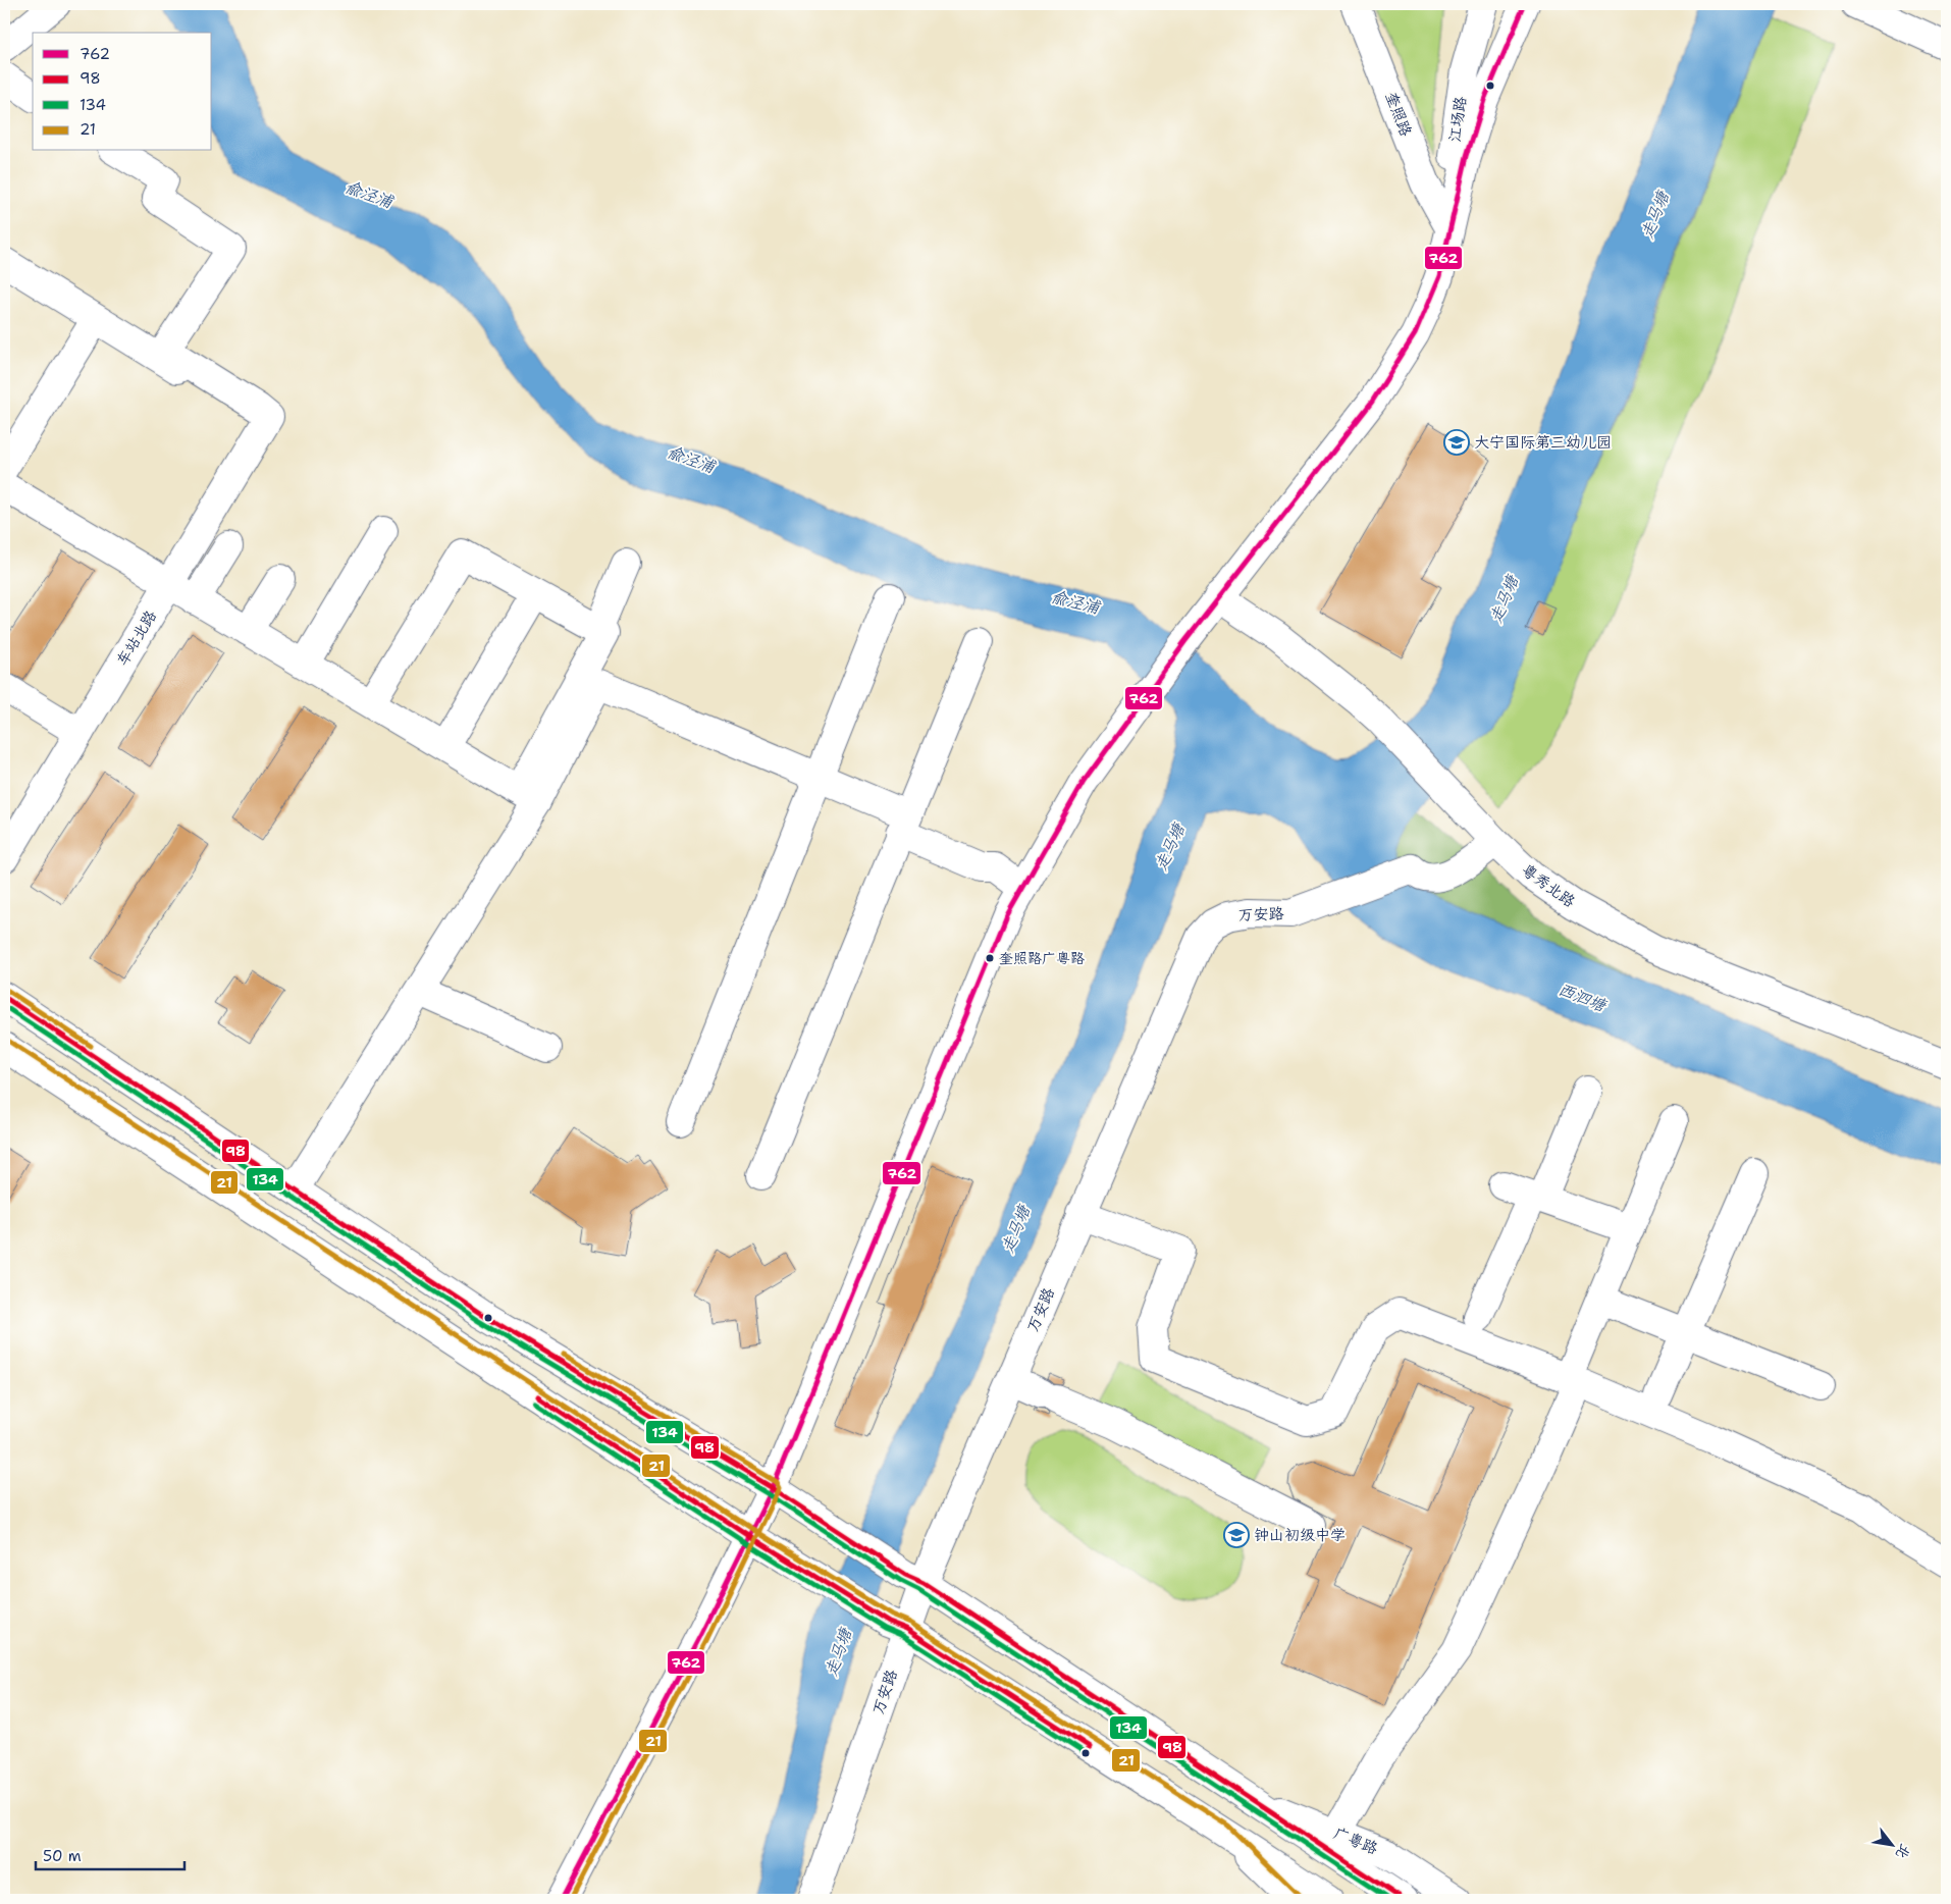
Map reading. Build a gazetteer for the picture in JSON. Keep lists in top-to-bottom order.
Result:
{
  "streets": {
    "street": [
      "奎照路",
      "江场路",
      "车站北路",
      "粤秀北路",
      "万安路",
      "广粤路"
    ]
  },
  "crossings": [
    ["奎照路", "江场路"],
    ["粤秀北路", "万安路"],
    ["万安路", "广粤路"]
  ],
  "water": ["俞泾浦", "走马塘", "西泗塘"],
  "places": {
    "school or university": ["大宁国际第三幼儿园", "钟山初级中学"],
    "other": ["奎照路广粤路"]
  },
  "lines": [
    "transit line 762",
    "transit line 21",
    "transit line 98",
    "transit line 134"
  ],
  "legend": [
    "762",
    "98",
    "134",
    "21"
  ],
  "scale_bar": "50 m",
  "north": "bottom right"
}
